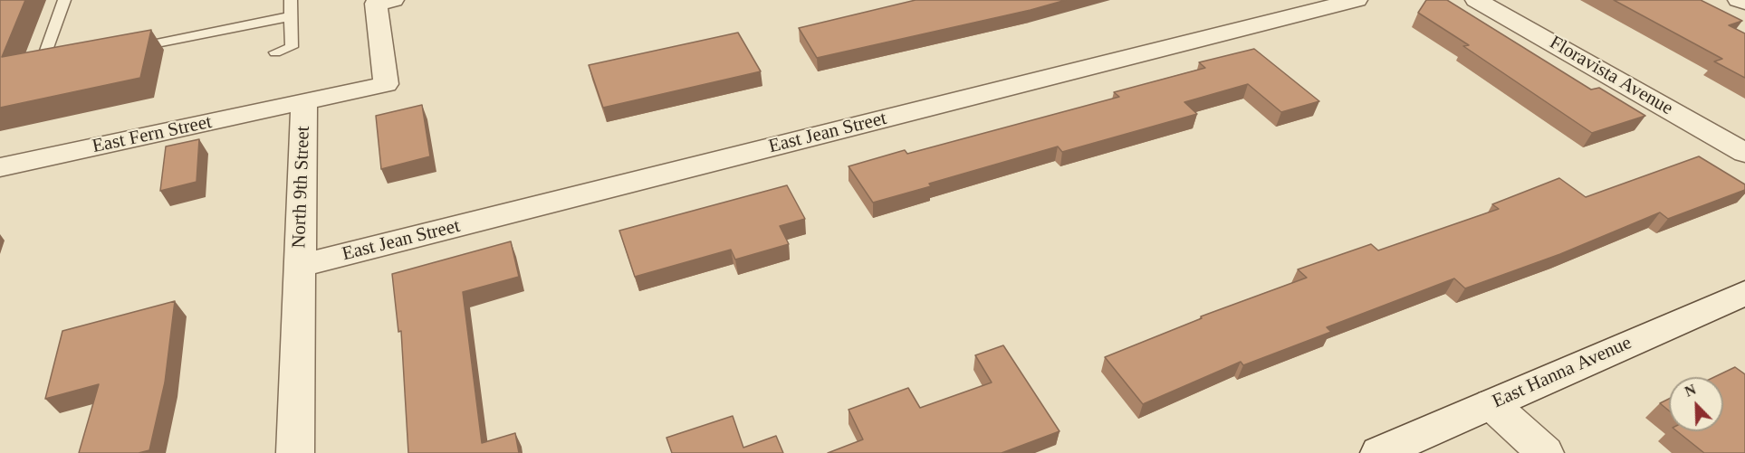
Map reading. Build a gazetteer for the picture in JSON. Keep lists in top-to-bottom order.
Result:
{
  "streets": {
    "street": [
      "Floravista Avenue",
      "East Jean Street",
      "East Fern Street",
      "North 9th Street",
      "East Hanna Avenue"
    ]
  },
  "crossings": [
    ["East Jean Street", "North 9th Street"],
    ["East Fern Street", "North 9th Street"]
  ],
  "north": "top left"
}
